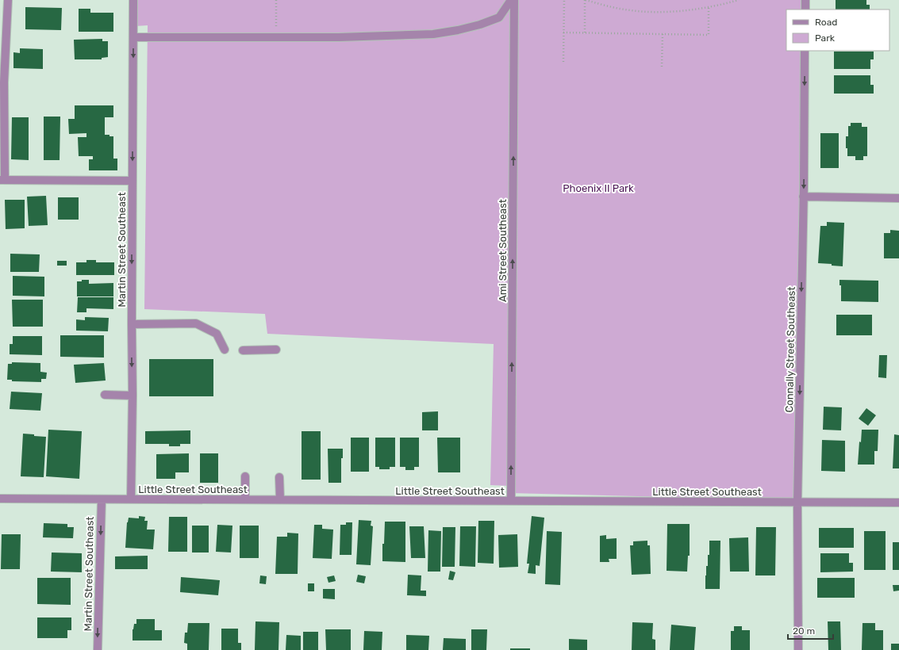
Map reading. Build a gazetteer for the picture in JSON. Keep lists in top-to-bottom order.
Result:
{
  "streets": {
    "street": [
      "Martin Street Southeast",
      "Ami Street Southeast",
      "Connally Street Southeast",
      "Little Street Southeast"
    ]
  },
  "crossings": [
    ["Martin Street Southeast", "Little Street Southeast"],
    ["Ami Street Southeast", "Little Street Southeast"],
    ["Connally Street Southeast", "Little Street Southeast"]
  ],
  "one_way": ["Martin Street Southeast", "Ami Street Southeast", "Connally Street Southeast"],
  "parks": ["Phoenix II Park"],
  "legend": ["Road", "Park"],
  "scale_bar": "20 m"
}
